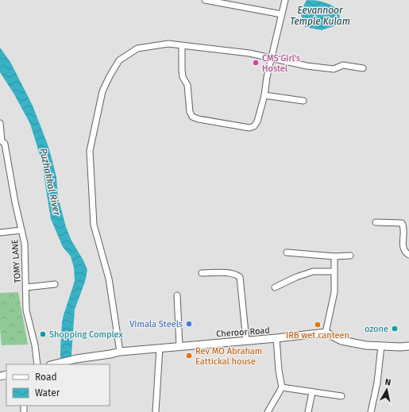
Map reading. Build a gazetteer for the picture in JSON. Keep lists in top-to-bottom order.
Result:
{
  "streets": {
    "main road": ["Cheroor Road"],
    "street": ["TOMY LANE"]
  },
  "water": ["Eevannoor Temple Kulam", "Puzhakkal River"],
  "places": [
    "CMS Girl's Hostel",
    "Vimala Steels",
    "IRB wet canteen",
    "ozone",
    "Shopping Complex",
    "Rev MO Abraham Eattickal house"
  ],
  "legend": ["Road", "Water"],
  "north": "top"
}
